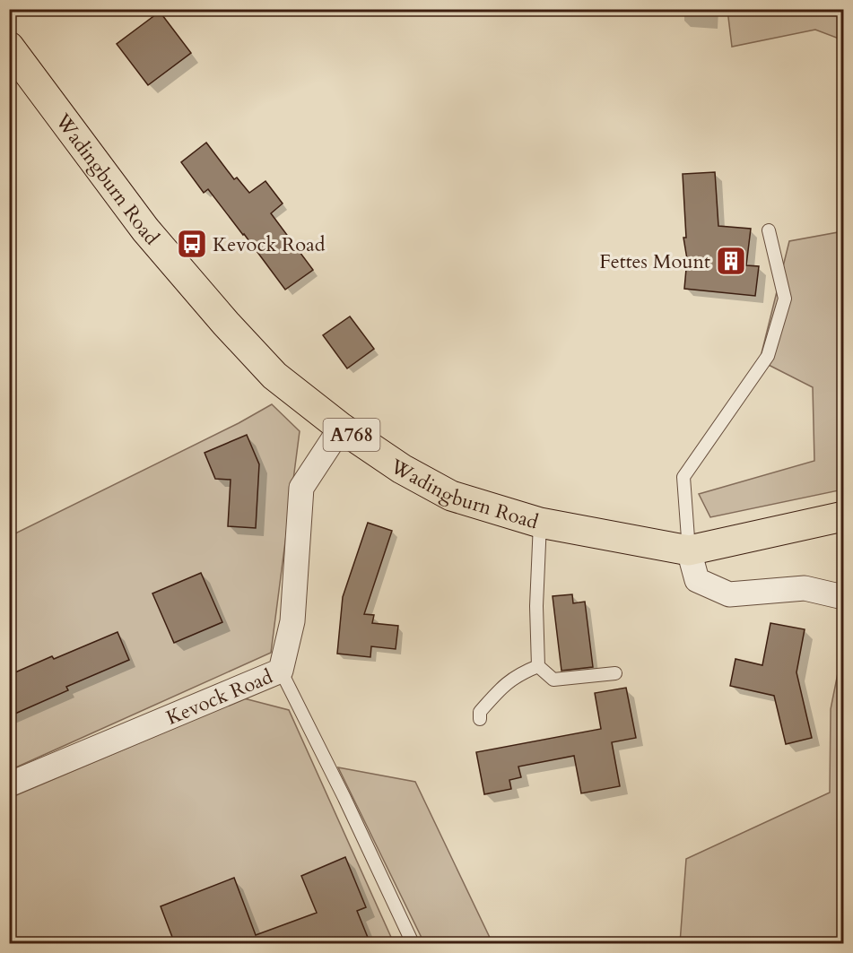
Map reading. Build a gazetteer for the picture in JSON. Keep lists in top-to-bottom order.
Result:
{
  "streets": {
    "main road": ["Wadingburn Road", "A768"],
    "street": ["Kevock Road"]
  },
  "crossings": [
    ["Wadingburn Road", "Kevock Road"]
  ],
  "places": {
    "bus stop": ["Kevock Road"],
    "building": ["Fettes Mount"]
  }
}
